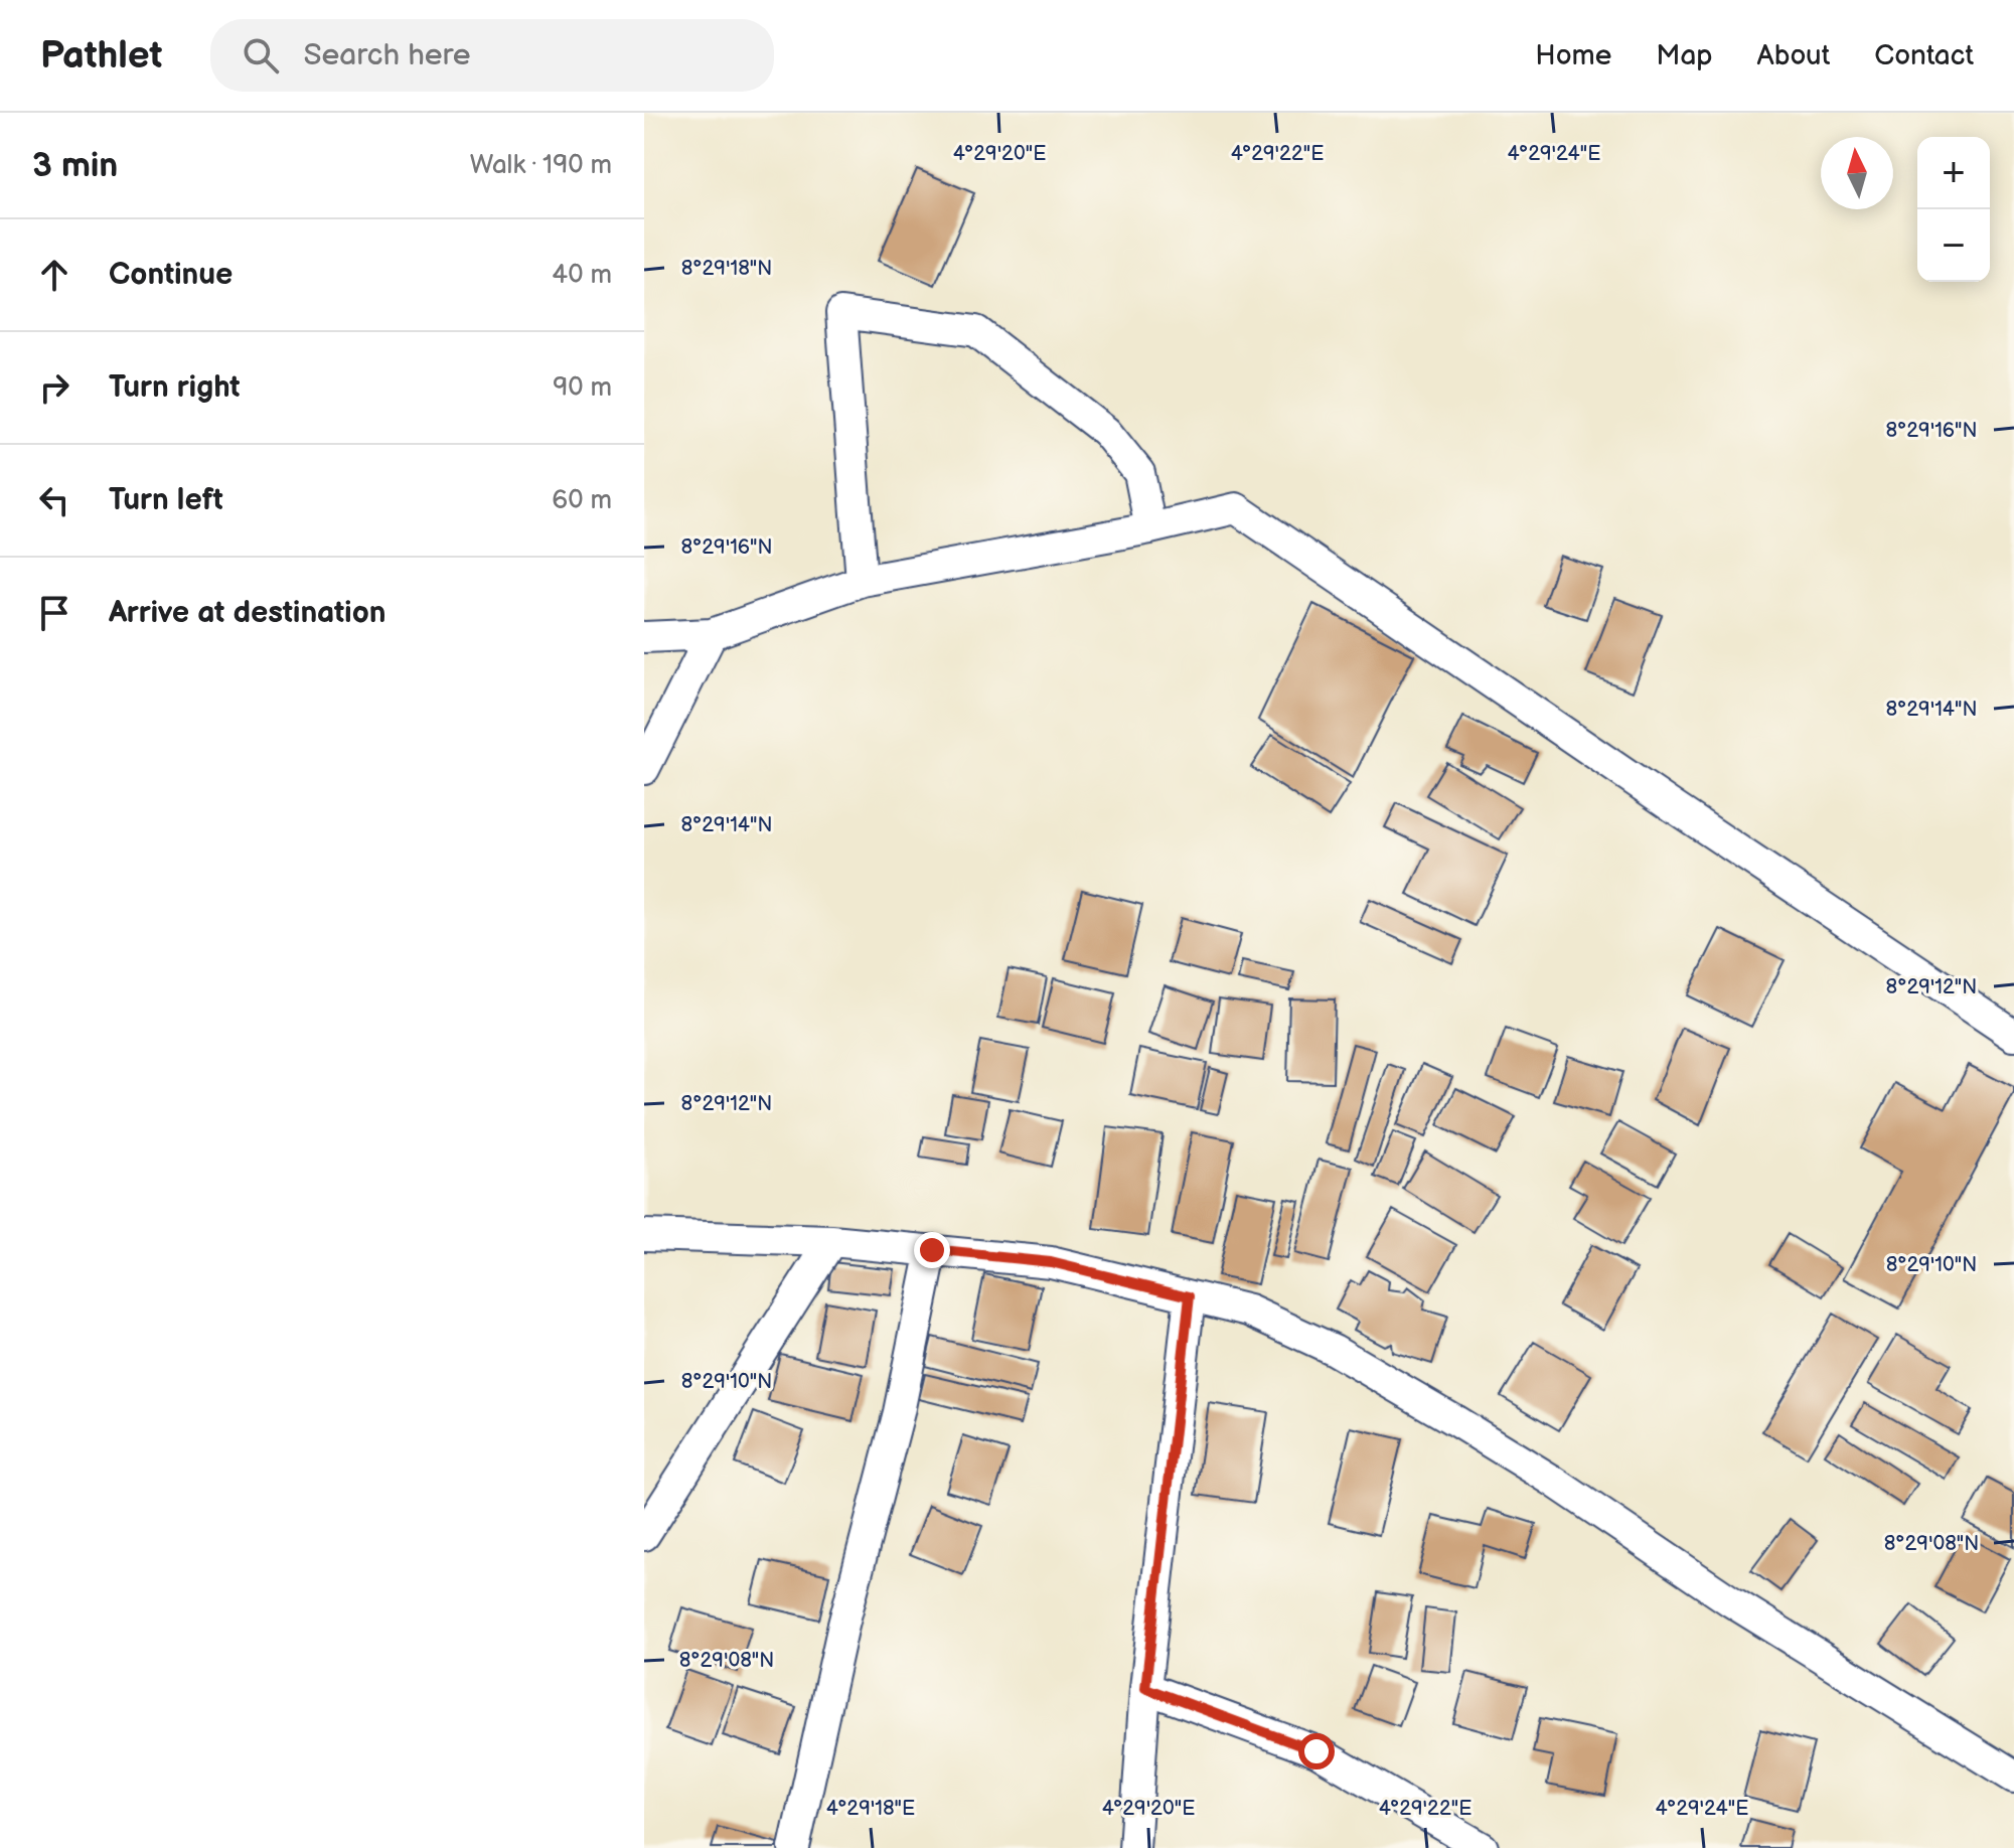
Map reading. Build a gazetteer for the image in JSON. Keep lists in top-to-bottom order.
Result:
{
  "north": "top",
  "page": {
    "header": "Pathlet",
    "search": "Search here",
    "nav": [
      "Home",
      "Map",
      "About",
      "Contact"
    ],
    "heading": ["3 min", "Walk · 190 m"],
    "map_buttons": ["+", "−"],
    "list": [
      ["Continue", "40 m"],
      ["Turn right", "90 m"],
      ["Turn left", "60 m"],
      "Arrive at destination"
    ]
  },
  "coordinates": [
    "4°29'20\"E",
    "4°29'22\"E",
    "4°29'24\"E",
    "8°29'18\"N",
    "8°29'16\"N",
    "8°29'14\"N",
    "8°29'12\"N",
    "8°29'10\"N",
    "8°29'08\"N",
    "4°29'18\"E"
  ]
}
